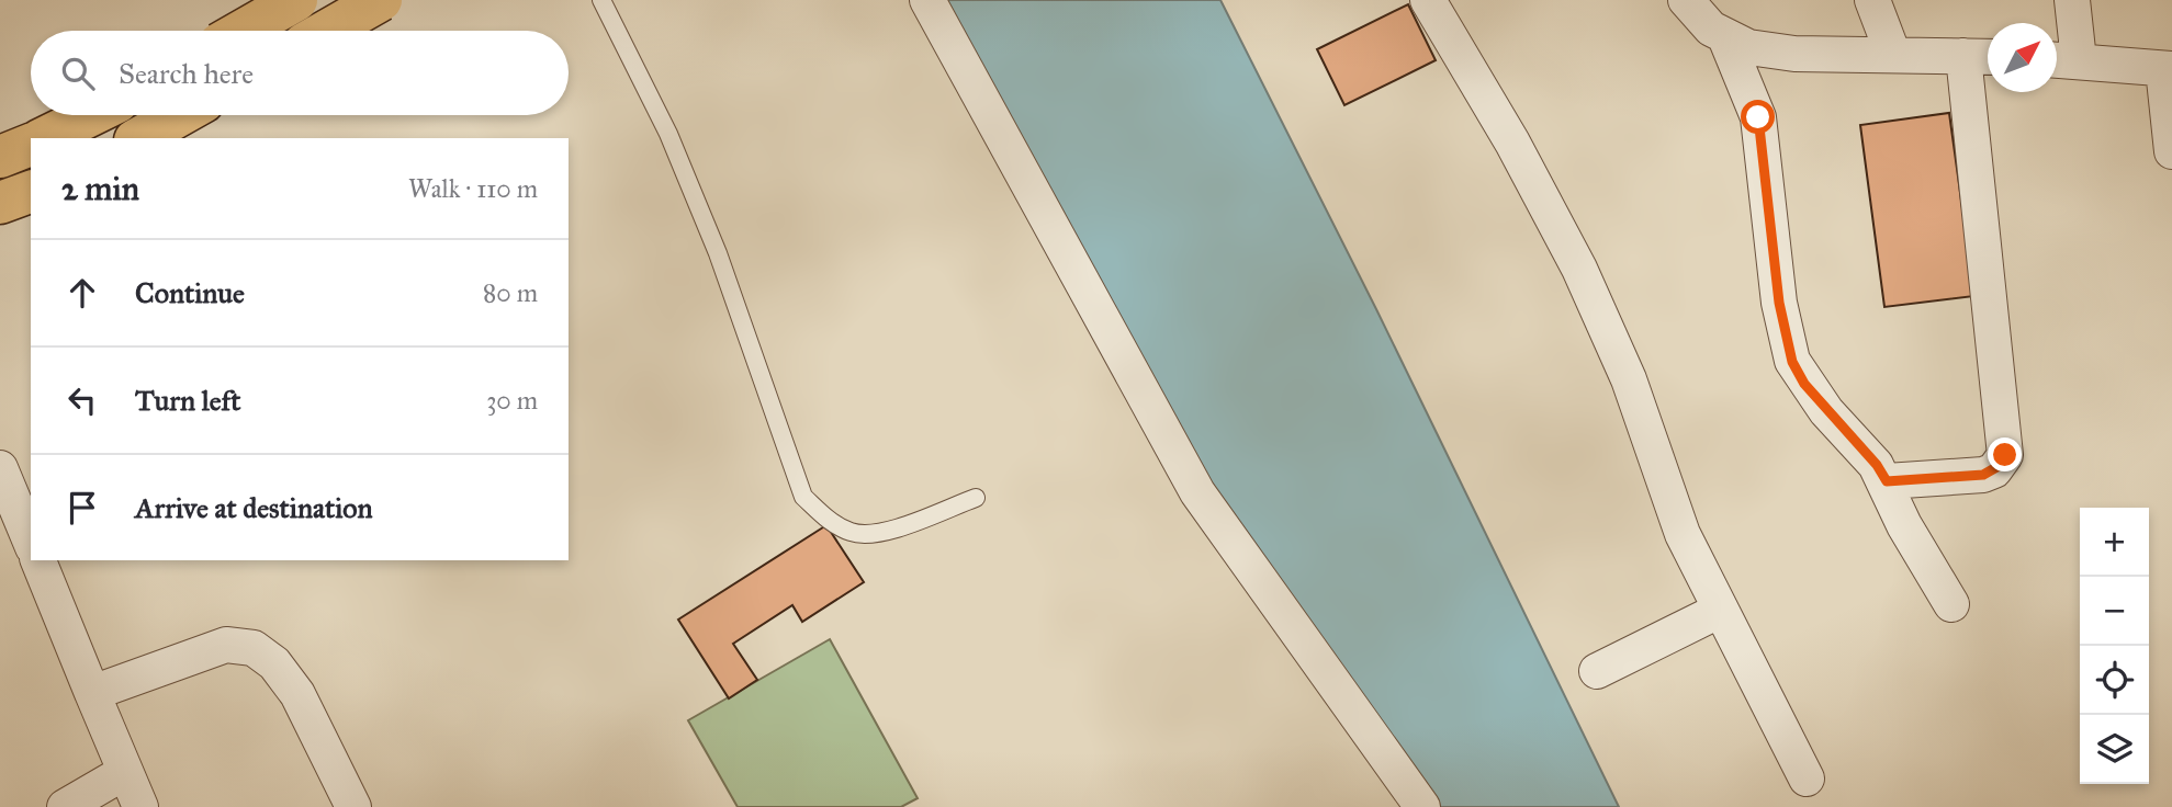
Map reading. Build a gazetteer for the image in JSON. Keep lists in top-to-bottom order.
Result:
{
  "north": "top right",
  "page": {
    "search": "Search here",
    "heading": ["2 min", "Walk · 110 m"],
    "list": [
      ["Continue", "80 m"],
      ["Turn left", "30 m"],
      "Arrive at destination"
    ],
    "map_buttons": ["+", "−"]
  }
}
